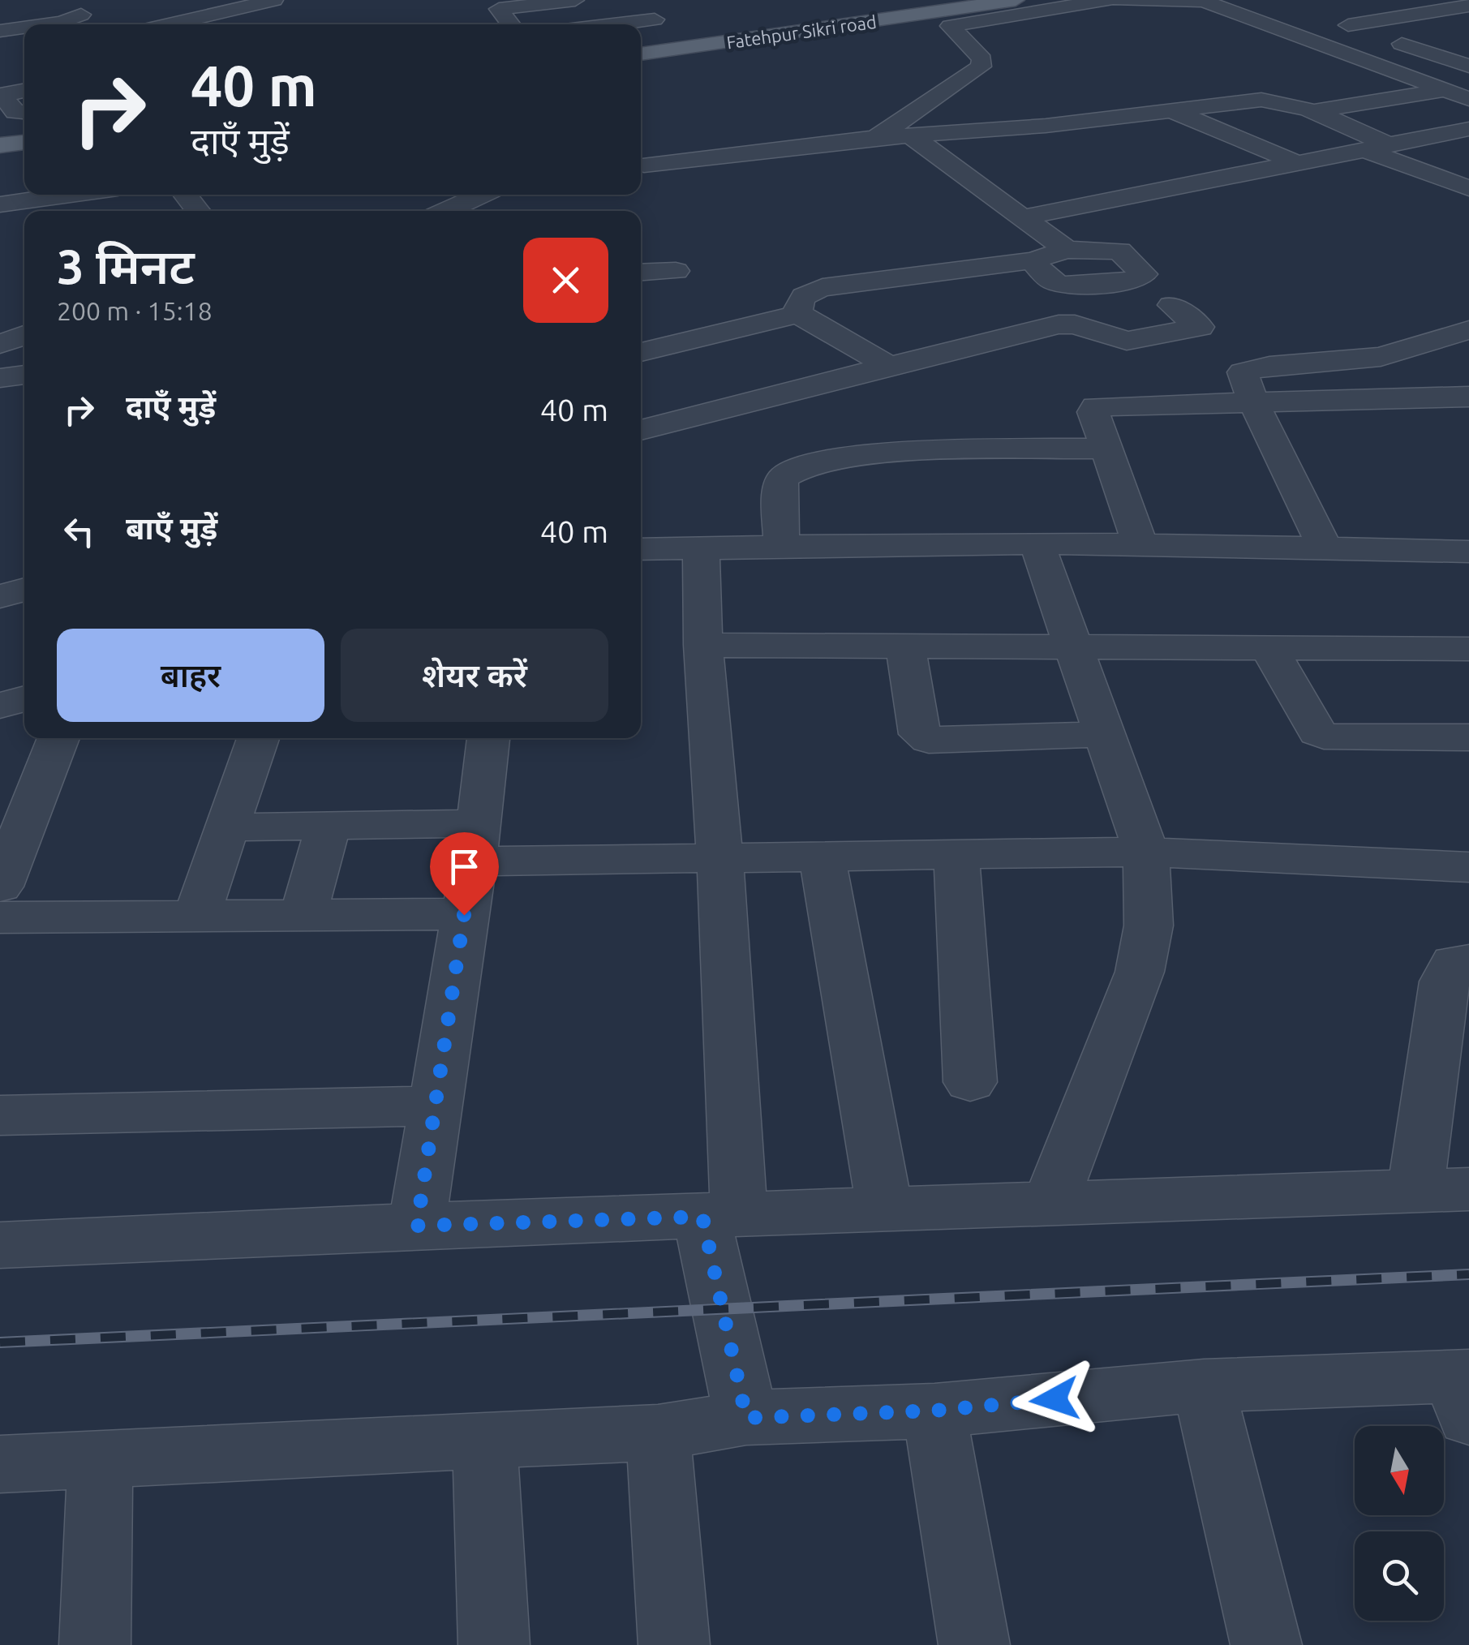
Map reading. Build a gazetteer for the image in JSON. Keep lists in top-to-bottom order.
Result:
{
  "streets": {
    "main road": ["Fatehpur Sikri road"]
  },
  "north": "bottom",
  "page": {
    "turn": ["40 m", "दाएँ मुड़ें"],
    "heading": ["3 मिनट", "200 m · 15:18"],
    "list": [
      {
        "name": "दाएँ मुड़ें",
        "value": "40 m"
      },
      {
        "name": "बाएँ मुड़ें",
        "value": "40 m"
      }
    ],
    "buttons": ["बाहर", "शेयर करें"]
  }
}
